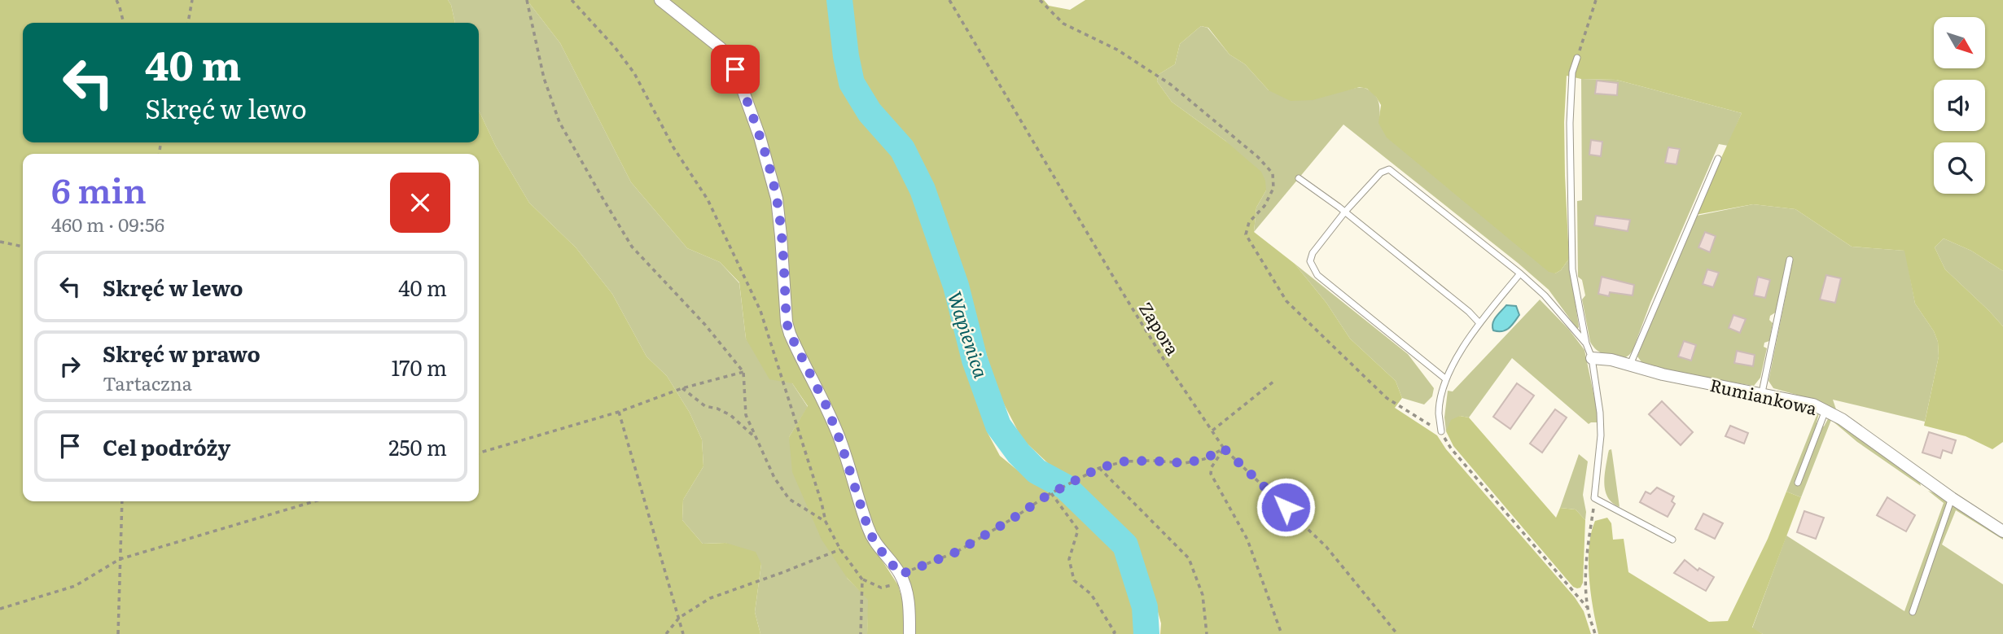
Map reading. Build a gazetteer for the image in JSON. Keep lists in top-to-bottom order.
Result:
{
  "streets": {
    "street": ["Rumiankowa"],
    "path": ["Zapora"]
  },
  "water": ["Wapienica"],
  "north": "bottom right",
  "page": {
    "turn": ["40 m", "Skręć w lewo"],
    "heading": ["6 min", "460 m · 09:56"],
    "list": [
      {
        "name": "Skręć w lewo",
        "value": "40 m"
      },
      {
        "name": "Skręć w prawo",
        "note": "Tartaczna",
        "value": "170 m"
      },
      {
        "name": "Cel podróży",
        "value": "250 m"
      }
    ]
  }
}
